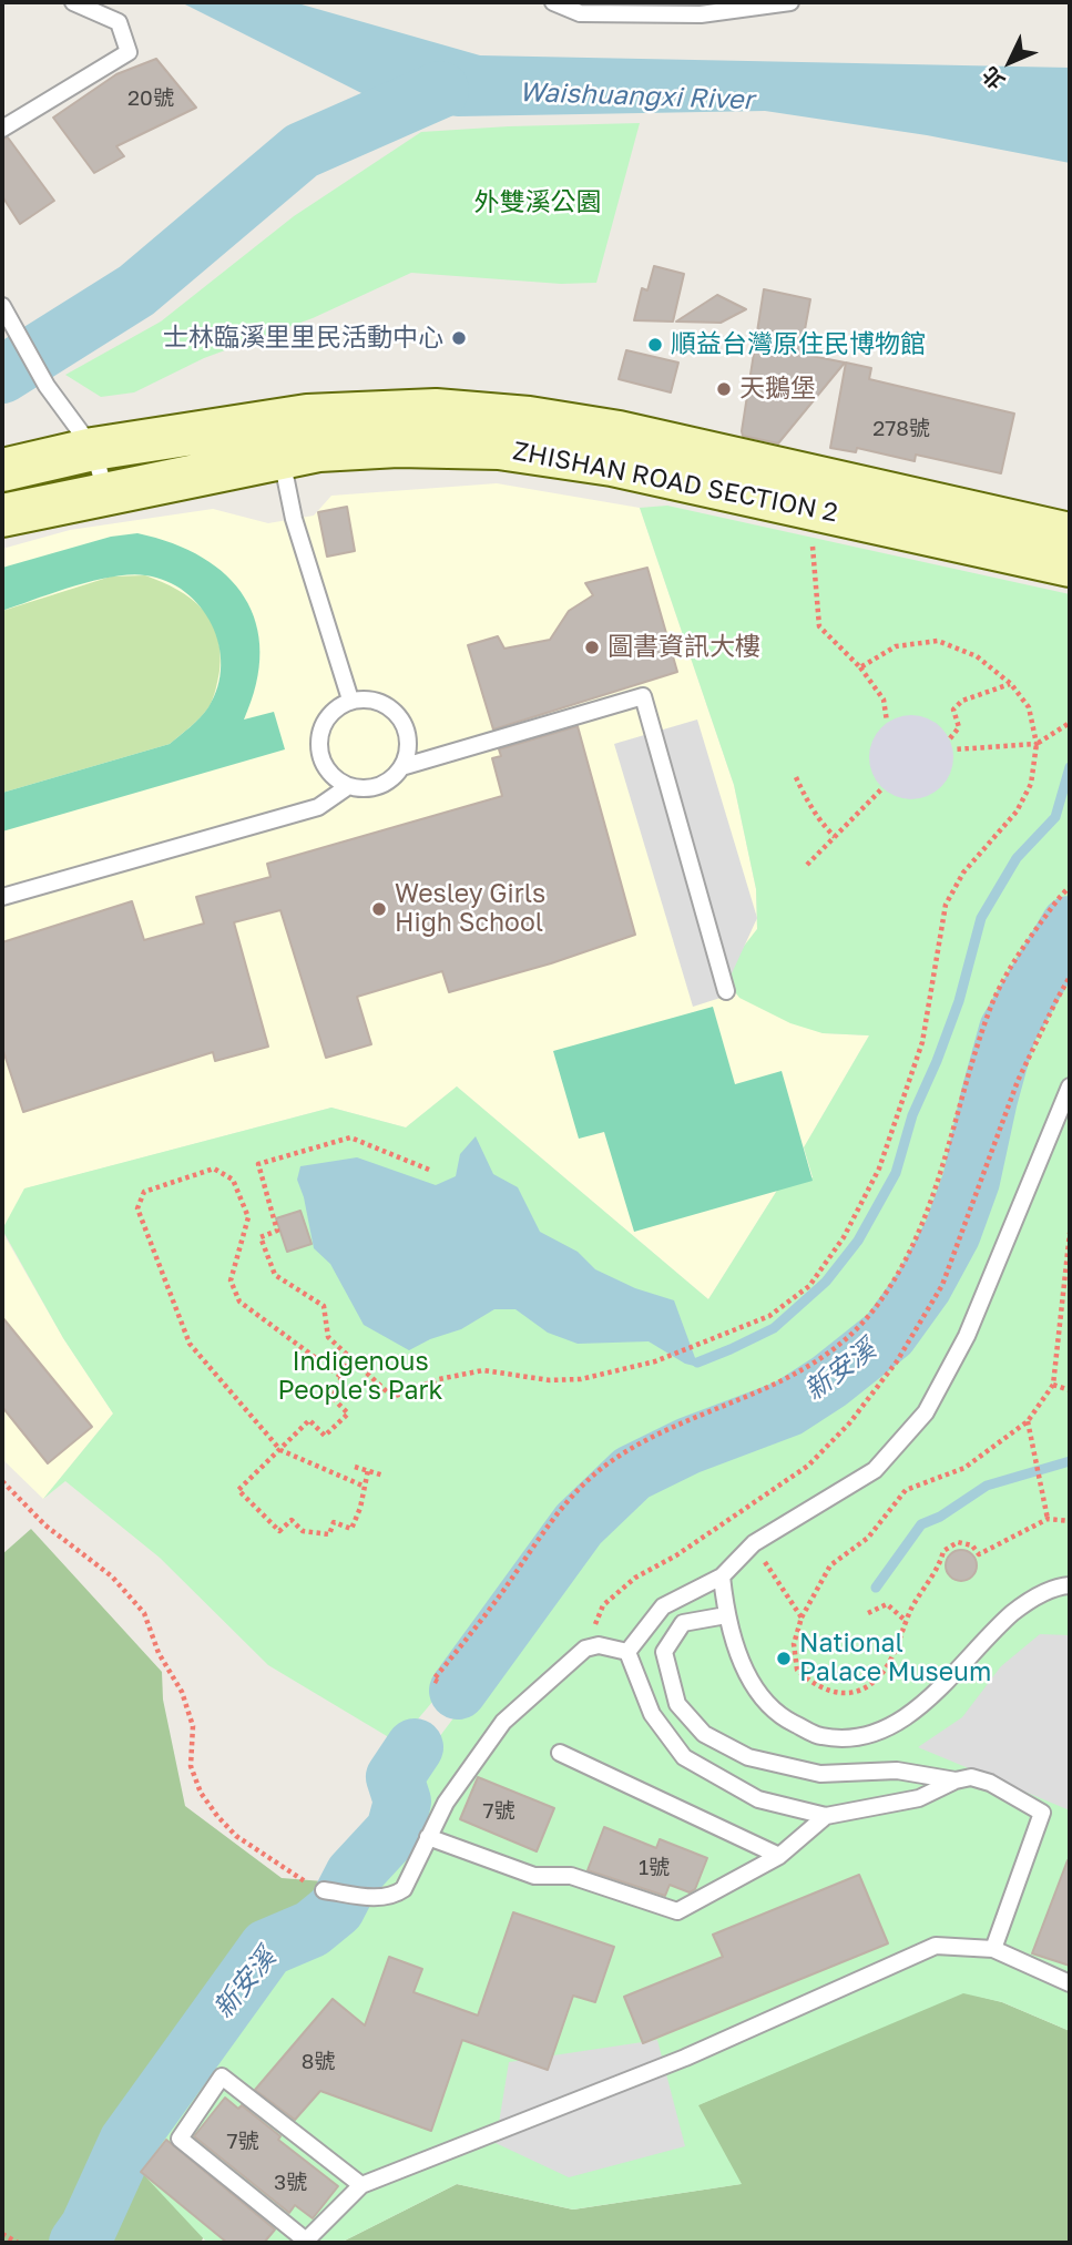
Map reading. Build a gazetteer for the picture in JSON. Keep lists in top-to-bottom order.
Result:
{
  "streets": {
    "street": ["ZHISHAN ROAD SECTION 2"]
  },
  "water": ["Waishuangxi River", "新安溪"],
  "parks": ["外雙溪公園", "Indigenous People's Park"],
  "places": [
    "士林臨溪里里民活動中心",
    "順益台灣原住民博物館",
    "天鵝堡",
    "圖書資訊大樓",
    "Wesley Girls High School",
    "National Palace Museum"
  ],
  "house_numbers": [
    "20號",
    "278號",
    "7號",
    "1號",
    "8號",
    "7號",
    "3號"
  ],
  "north": "bottom left"
}
